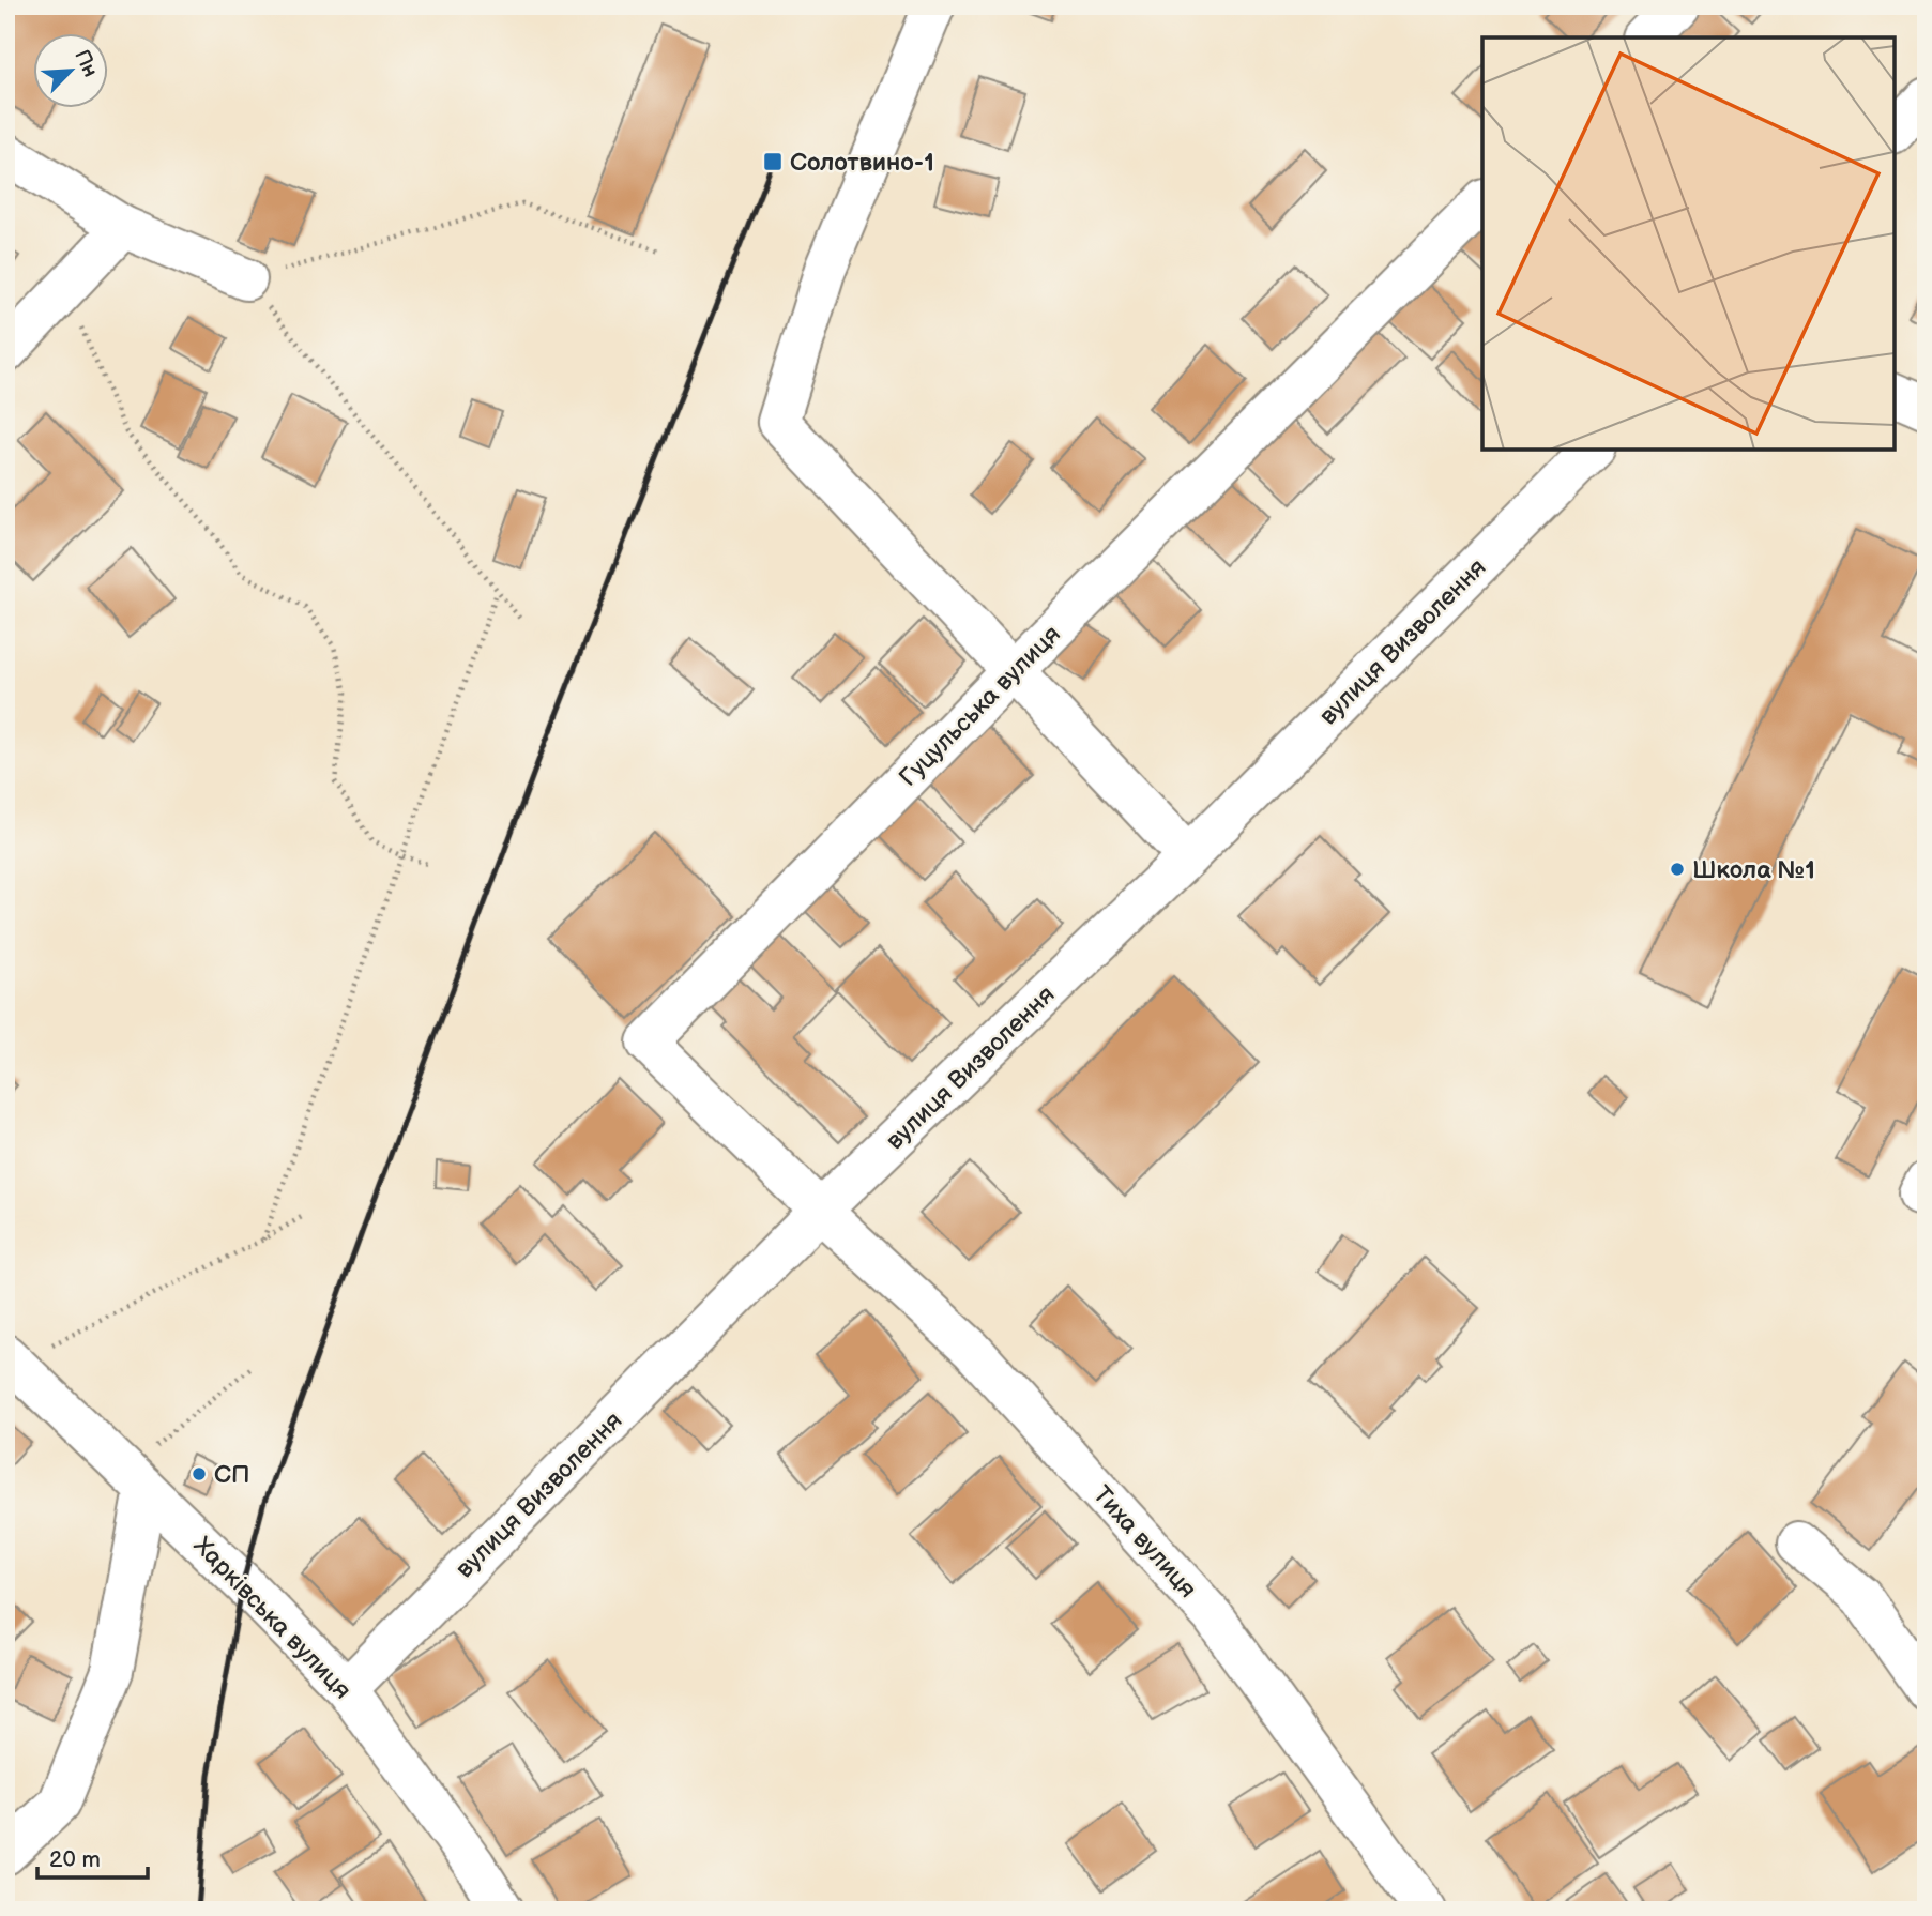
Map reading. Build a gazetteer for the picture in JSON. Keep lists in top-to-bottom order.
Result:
{
  "streets": {
    "street": [
      "вулиця Визволення",
      "Гуцульська вулиця",
      "Тиха вулиця",
      "Харківська вулиця"
    ]
  },
  "crossings": [
    ["вулиця Визволення", "Гуцульська вулиця"],
    ["вулиця Визволення", "Тиха вулиця"],
    ["вулиця Визволення", "Харківська вулиця"],
    ["Гуцульська вулиця", "Тиха вулиця"]
  ],
  "places": {
    "transit": ["Солотвино-1"],
    "other": ["Школа №1", "СП"]
  },
  "scale_bar": "20 m",
  "north": "top right"
}
